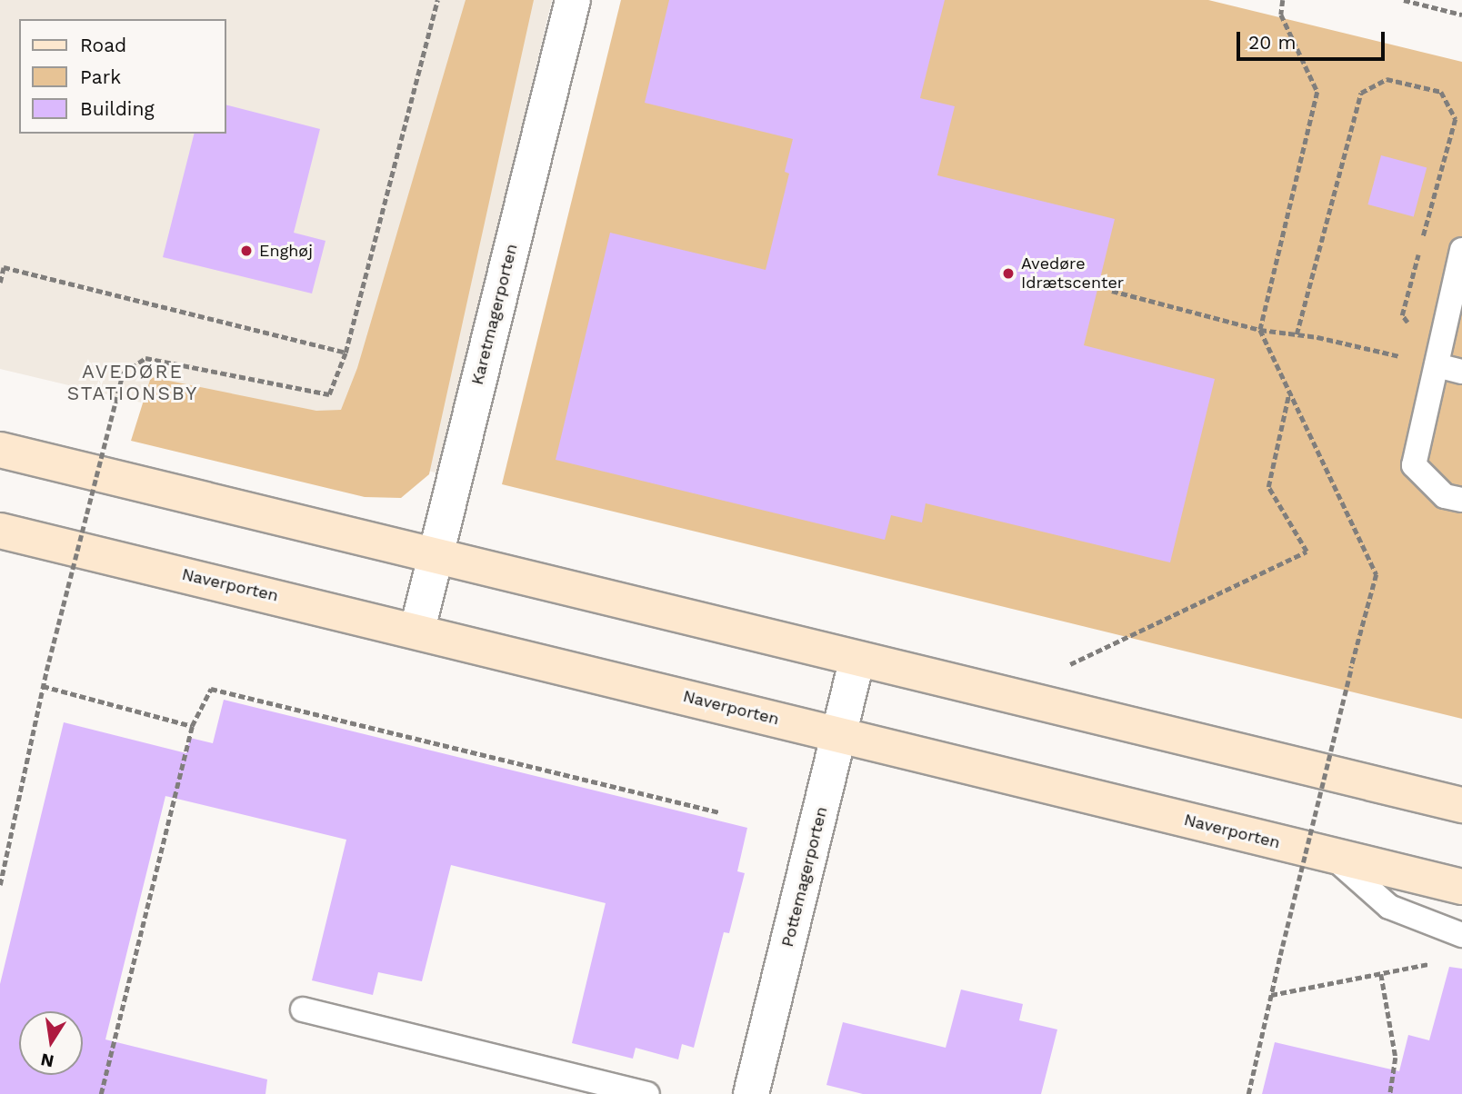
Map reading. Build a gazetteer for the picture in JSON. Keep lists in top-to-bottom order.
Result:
{
  "streets": {
    "street": ["Karetmagerporten", "Naverporten", "Pottemagerporten"]
  },
  "crossings": [
    ["Karetmagerporten", "Naverporten"],
    ["Naverporten", "Pottemagerporten"]
  ],
  "districts": ["AVEDØRE STATIONSBY"],
  "places": ["Enghøj", "Avedøre Idrætscenter"],
  "legend": ["Road", "Park", "Building"],
  "scale_bar": "20 m",
  "north": "bottom"
}
